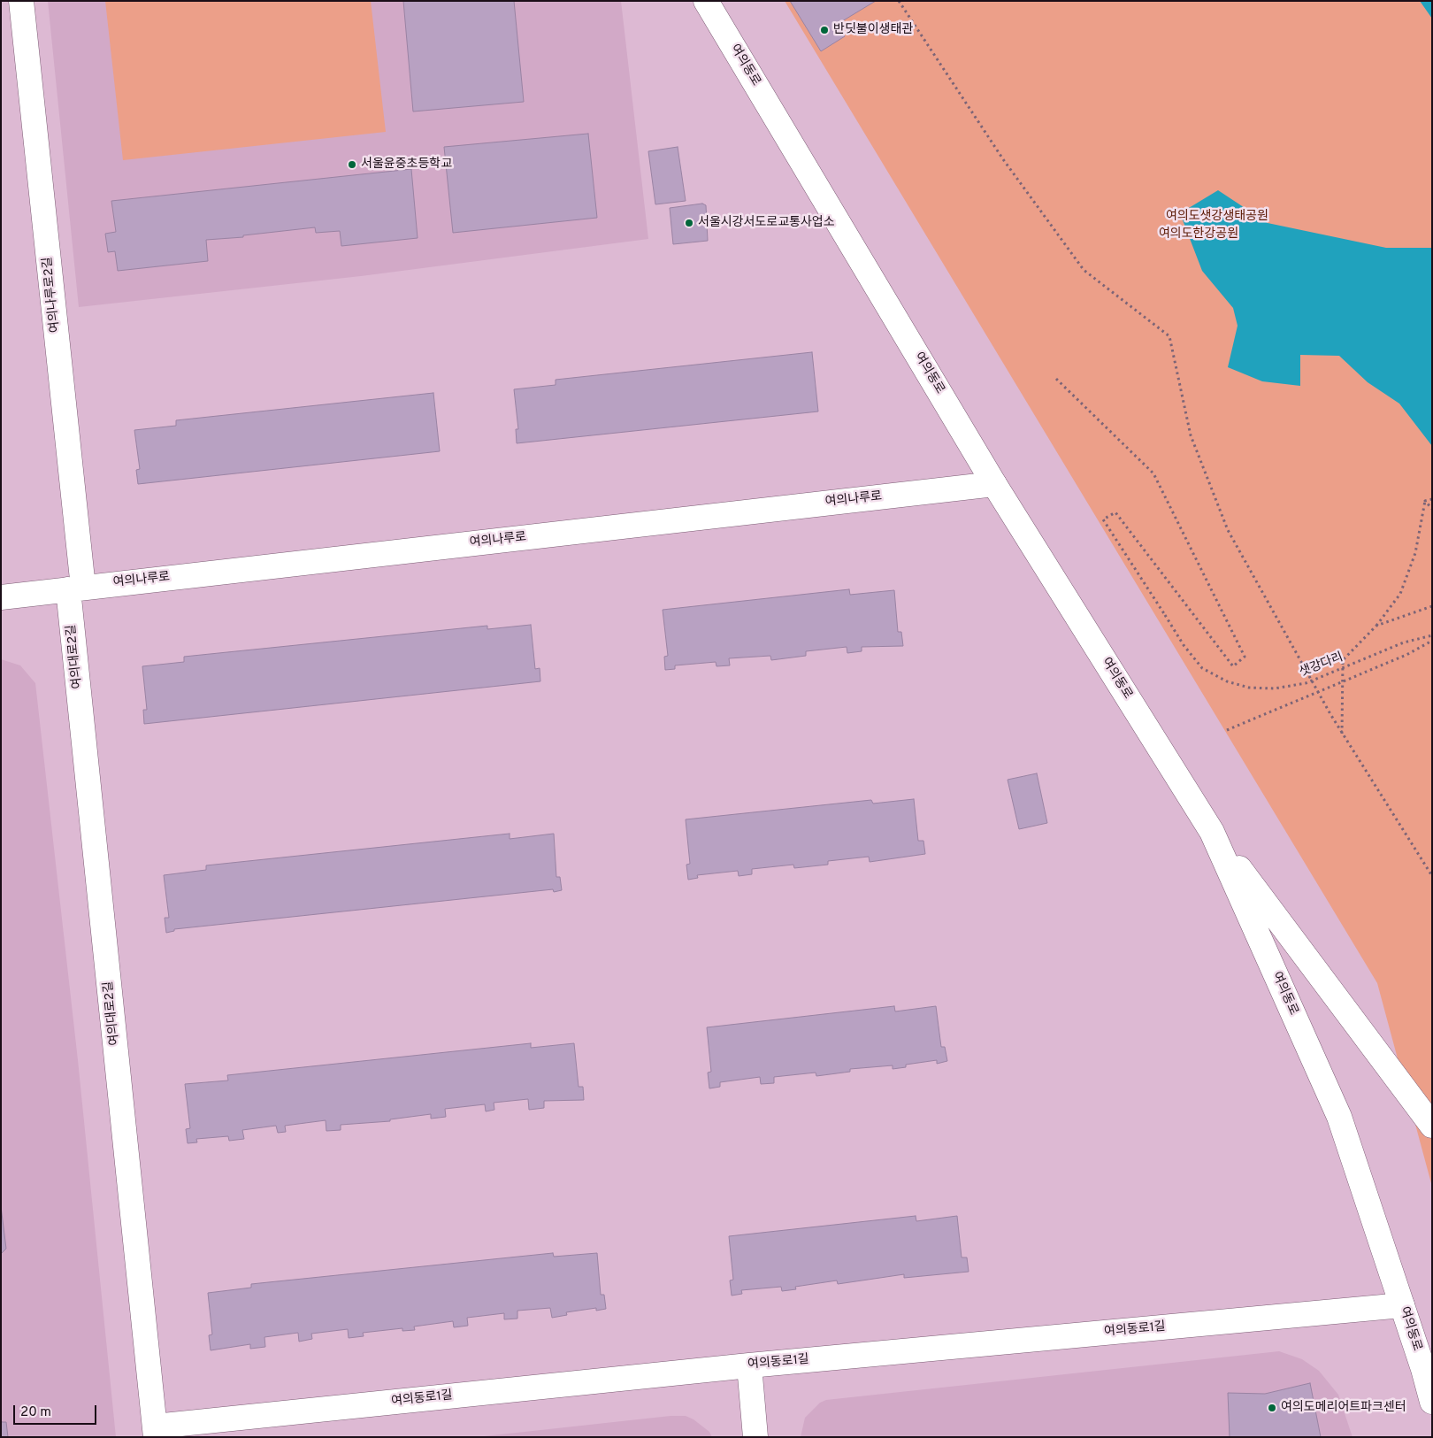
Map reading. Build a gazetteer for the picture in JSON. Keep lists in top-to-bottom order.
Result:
{
  "streets": {
    "street": [
      "여의동로",
      "여의나루로2길",
      "여의나루로",
      "여의대로2길",
      "여의동로1길"
    ],
    "path": ["샛강다리"]
  },
  "crossings": [
    ["여의동로", "여의나루로"],
    ["여의동로", "여의동로1길"],
    ["여의나루로2길", "여의나루로"],
    ["여의나루로2길", "여의대로2길"],
    ["여의나루로", "여의대로2길"],
    ["여의대로2길", "여의동로1길"]
  ],
  "parks": ["여의도샛강생태공원", "여의도한강공원"],
  "places": [
    "반딧불이생태관",
    "서울윤중초등학교",
    "서울시강서도로교통사업소",
    "여의도메리어트파크센터"
  ],
  "scale_bar": "20 m"
}
